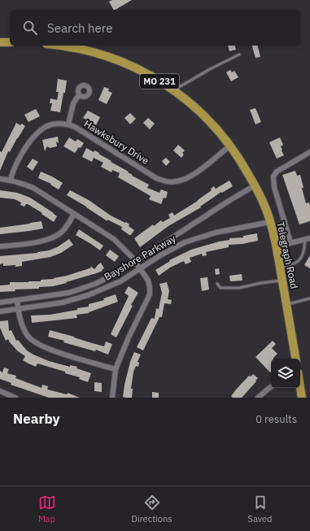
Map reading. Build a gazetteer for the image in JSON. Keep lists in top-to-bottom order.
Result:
{
  "streets": {
    "main road": ["MO 231", "Telegraph Road"],
    "street": ["Hawksbury Drive", "Bayshore Parkway"]
  },
  "crossings": [
    ["Hawksbury Drive", "Telegraph Road"],
    ["Telegraph Road", "Bayshore Parkway"]
  ],
  "page": {
    "search": "Search here",
    "heading": ["Nearby", "0 results"],
    "nav": ["Map", "Directions", "Saved"]
  }
}
